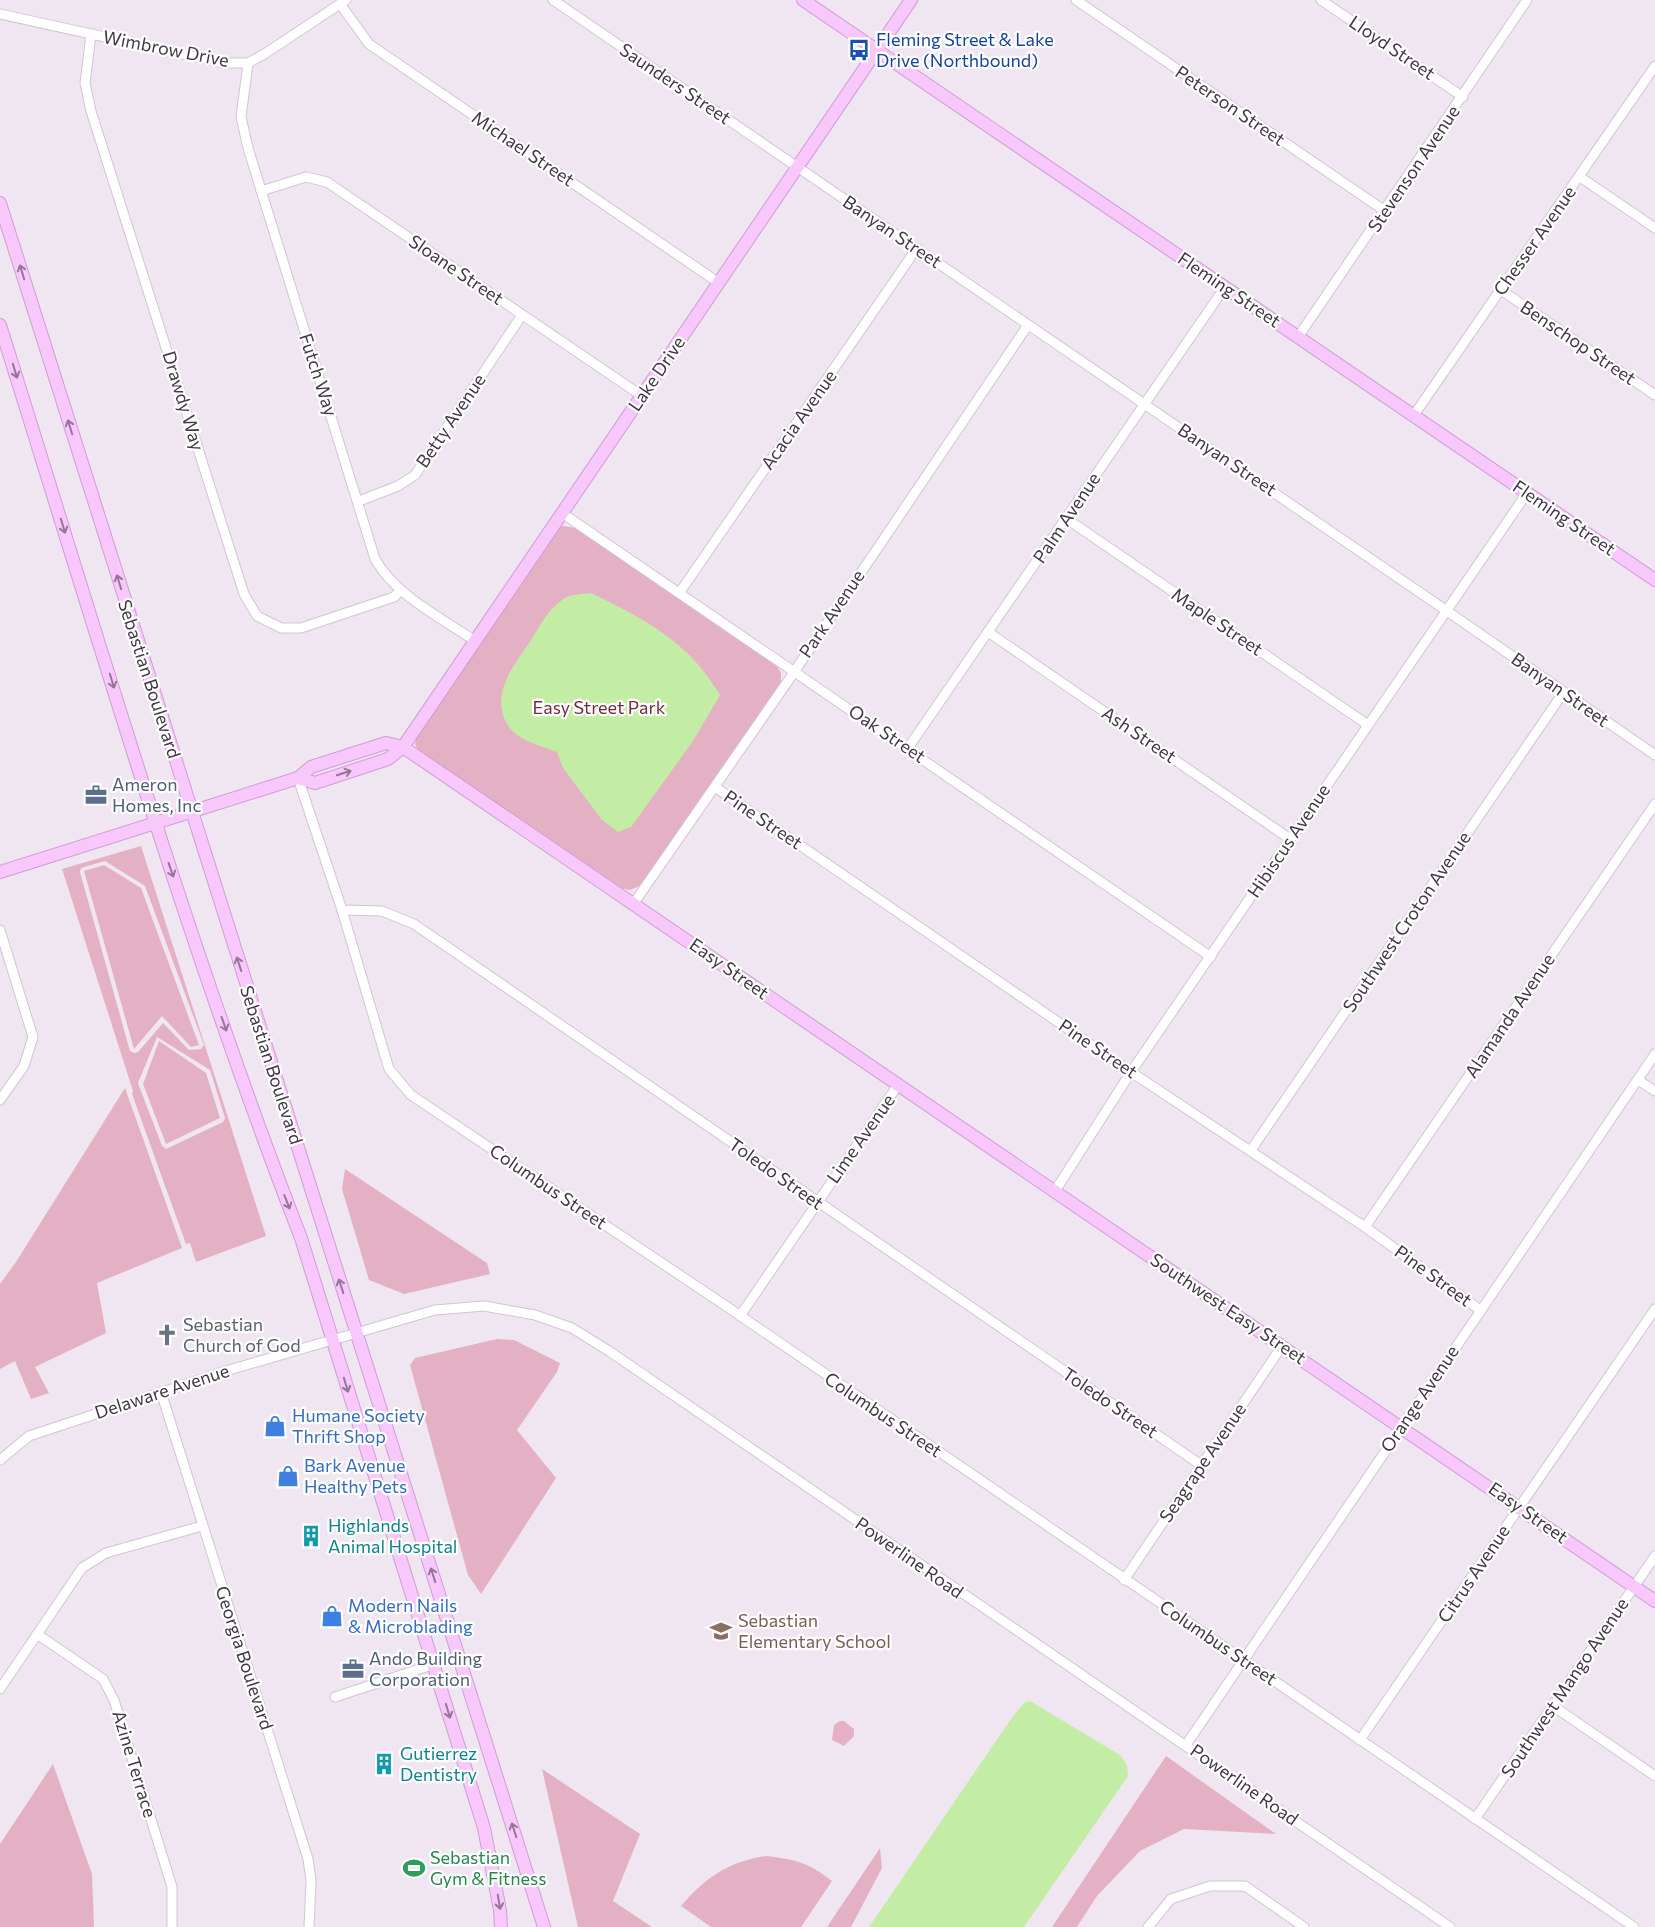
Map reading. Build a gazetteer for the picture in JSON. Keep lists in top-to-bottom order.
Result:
{
  "streets": {
    "street": [
      "Lloyd Street",
      "Wimbrow Drive",
      "Saunders Street",
      "Peterson Street",
      "Michael Street",
      "Stevenson Avenue",
      "Banyan Street",
      "Chesser Avenue",
      "Sloane Street",
      "Fleming Street",
      "Benschop Street",
      "Lake Drive",
      "Futch Way",
      "Drawdy Way",
      "Acacia Avenue",
      "Betty Avenue",
      "Palm Avenue",
      "Park Avenue",
      "Maple Street",
      "Sebastian Boulevard",
      "Oak Street",
      "Ash Street",
      "Pine Street",
      "Hibiscus Avenue",
      "Southwest Croton Avenue",
      "Easy Street",
      "Alamanda Avenue",
      "Lime Avenue",
      "Toledo Street",
      "Columbus Street",
      "Southwest Easy Street",
      "Delaware Avenue",
      "Orange Avenue",
      "Seagrape Avenue",
      "Powerline Road",
      "Citrus Avenue",
      "Georgia Boulevard",
      "Southwest Mango Avenue",
      "Azine Terrace"
    ]
  },
  "crossings": [
    ["Lloyd Street", "Stevenson Avenue"],
    ["Wimbrow Drive", "Michael Street"],
    ["Wimbrow Drive", "Futch Way"],
    ["Wimbrow Drive", "Drawdy Way"],
    ["Saunders Street", "Banyan Street"],
    ["Saunders Street", "Lake Drive"],
    ["Peterson Street", "Stevenson Avenue"],
    ["Michael Street", "Lake Drive"],
    ["Stevenson Avenue", "Fleming Street"],
    ["Banyan Street", "Lake Drive"],
    ["Banyan Street", "Acacia Avenue"],
    ["Banyan Street", "Palm Avenue"],
    ["Banyan Street", "Park Avenue"],
    ["Banyan Street", "Hibiscus Avenue"],
    ["Banyan Street", "Southwest Croton Avenue"],
    ["Chesser Avenue", "Fleming Street"],
    ["Chesser Avenue", "Benschop Street"],
    ["Sloane Street", "Lake Drive"],
    ["Sloane Street", "Futch Way"],
    ["Sloane Street", "Betty Avenue"],
    ["Fleming Street", "Lake Drive"],
    ["Fleming Street", "Palm Avenue"],
    ["Fleming Street", "Hibiscus Avenue"],
    ["Lake Drive", "Futch Way"],
    ["Lake Drive", "Oak Street"],
    ["Lake Drive", "Easy Street"],
    ["Futch Way", "Drawdy Way"],
    ["Futch Way", "Betty Avenue"],
    ["Acacia Avenue", "Oak Street"],
    ["Palm Avenue", "Maple Street"],
    ["Palm Avenue", "Oak Street"],
    ["Palm Avenue", "Ash Street"],
    ["Park Avenue", "Oak Street"],
    ["Park Avenue", "Pine Street"],
    ["Park Avenue", "Easy Street"],
    ["Maple Street", "Hibiscus Avenue"],
    ["Sebastian Boulevard", "Delaware Avenue"],
    ["Sebastian Boulevard", "Powerline Road"],
    ["Oak Street", "Hibiscus Avenue"],
    ["Ash Street", "Hibiscus Avenue"],
    ["Pine Street", "Hibiscus Avenue"],
    ["Pine Street", "Southwest Croton Avenue"],
    ["Pine Street", "Alamanda Avenue"],
    ["Pine Street", "Orange Avenue"],
    ["Hibiscus Avenue", "Easy Street"],
    ["Hibiscus Avenue", "Southwest Easy Street"],
    ["Easy Street", "Lime Avenue"],
    ["Easy Street", "Southwest Easy Street"],
    ["Easy Street", "Orange Avenue"],
    ["Easy Street", "Citrus Avenue"],
    ["Easy Street", "Southwest Mango Avenue"],
    ["Lime Avenue", "Toledo Street"],
    ["Lime Avenue", "Columbus Street"],
    ["Toledo Street", "Columbus Street"],
    ["Toledo Street", "Seagrape Avenue"],
    ["Columbus Street", "Orange Avenue"],
    ["Columbus Street", "Seagrape Avenue"],
    ["Columbus Street", "Citrus Avenue"],
    ["Columbus Street", "Southwest Mango Avenue"],
    ["Southwest Easy Street", "Orange Avenue"],
    ["Southwest Easy Street", "Seagrape Avenue"],
    ["Delaware Avenue", "Powerline Road"],
    ["Delaware Avenue", "Georgia Boulevard"],
    ["Orange Avenue", "Powerline Road"]
  ],
  "parks": ["Easy Street Park"],
  "places": {
    "bus stop": ["Fleming Street & Lake Drive (Northbound)"],
    "office": ["Ameron Homes, Inc", "Ando Building Corporation"],
    "church": ["Sebastian Church of God"],
    "shop": ["Humane Society Thrift Shop", "Bark Avenue Healthy Pets", "Modern Nails & Microblading"],
    "building": ["Highlands Animal Hospital", "Gutierrez Dentistry"],
    "school or university": ["Sebastian Elementary School"],
    "sports": ["Sebastian Gym & Fitness"]
  }
}
